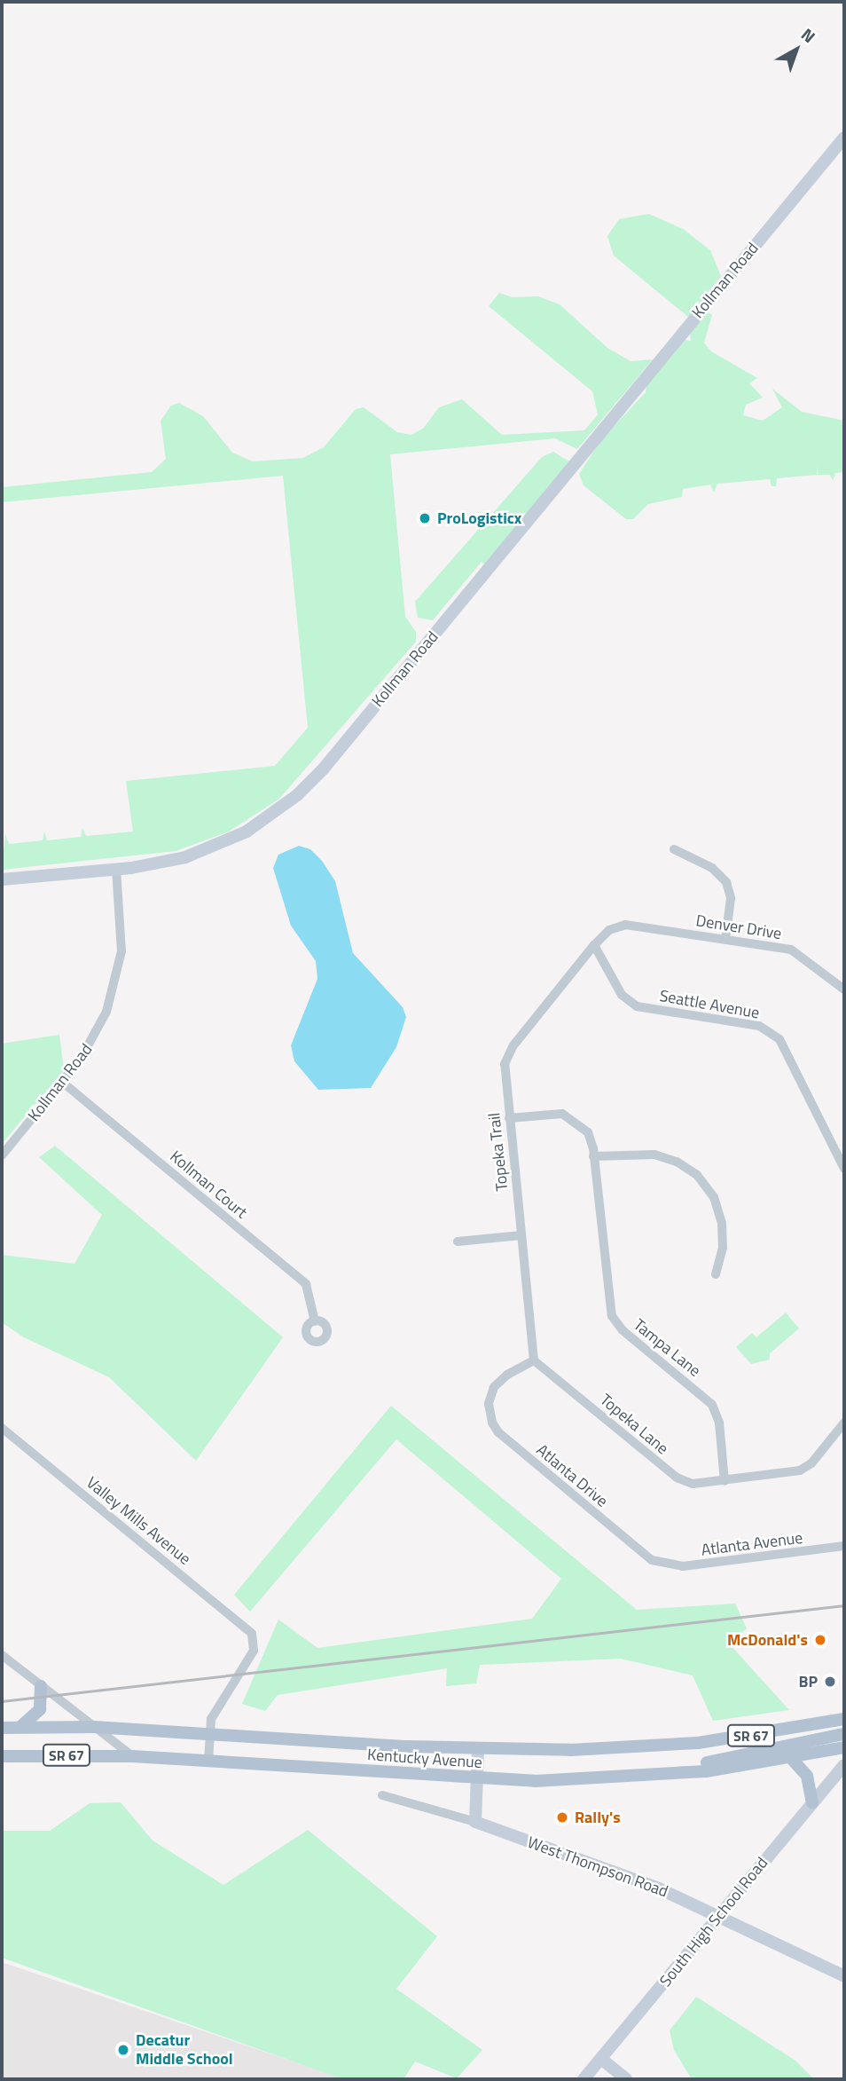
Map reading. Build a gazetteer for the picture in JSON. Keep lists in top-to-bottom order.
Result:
{
  "streets": {
    "main road": ["SR 67", "Kentucky Avenue"],
    "street": [
      "Kollman Road",
      "Denver Drive",
      "Seattle Avenue",
      "Topeka Trail",
      "Kollman Court",
      "Tampa Lane",
      "Topeka Lane",
      "Atlanta Drive",
      "Valley Mills Avenue",
      "Atlanta Avenue",
      "West Thompson Road",
      "South High School Road"
    ]
  },
  "crossings": [
    ["Kollman Road", "Kollman Court"],
    ["Denver Drive", "Topeka Trail"],
    ["Seattle Avenue", "Topeka Trail"],
    ["Topeka Trail", "Tampa Lane"],
    ["Topeka Trail", "Topeka Lane"],
    ["Topeka Trail", "Atlanta Drive"],
    ["Tampa Lane", "Topeka Lane"],
    ["Topeka Lane", "Atlanta Drive"],
    ["Atlanta Drive", "Atlanta Avenue"],
    ["Valley Mills Avenue", "Kentucky Avenue"],
    ["West Thompson Road", "South High School Road"]
  ],
  "places": [
    "ProLogisticx",
    "McDonald's",
    "BP",
    "Rally's",
    "Decatur Middle School"
  ],
  "north": "top right"
}
